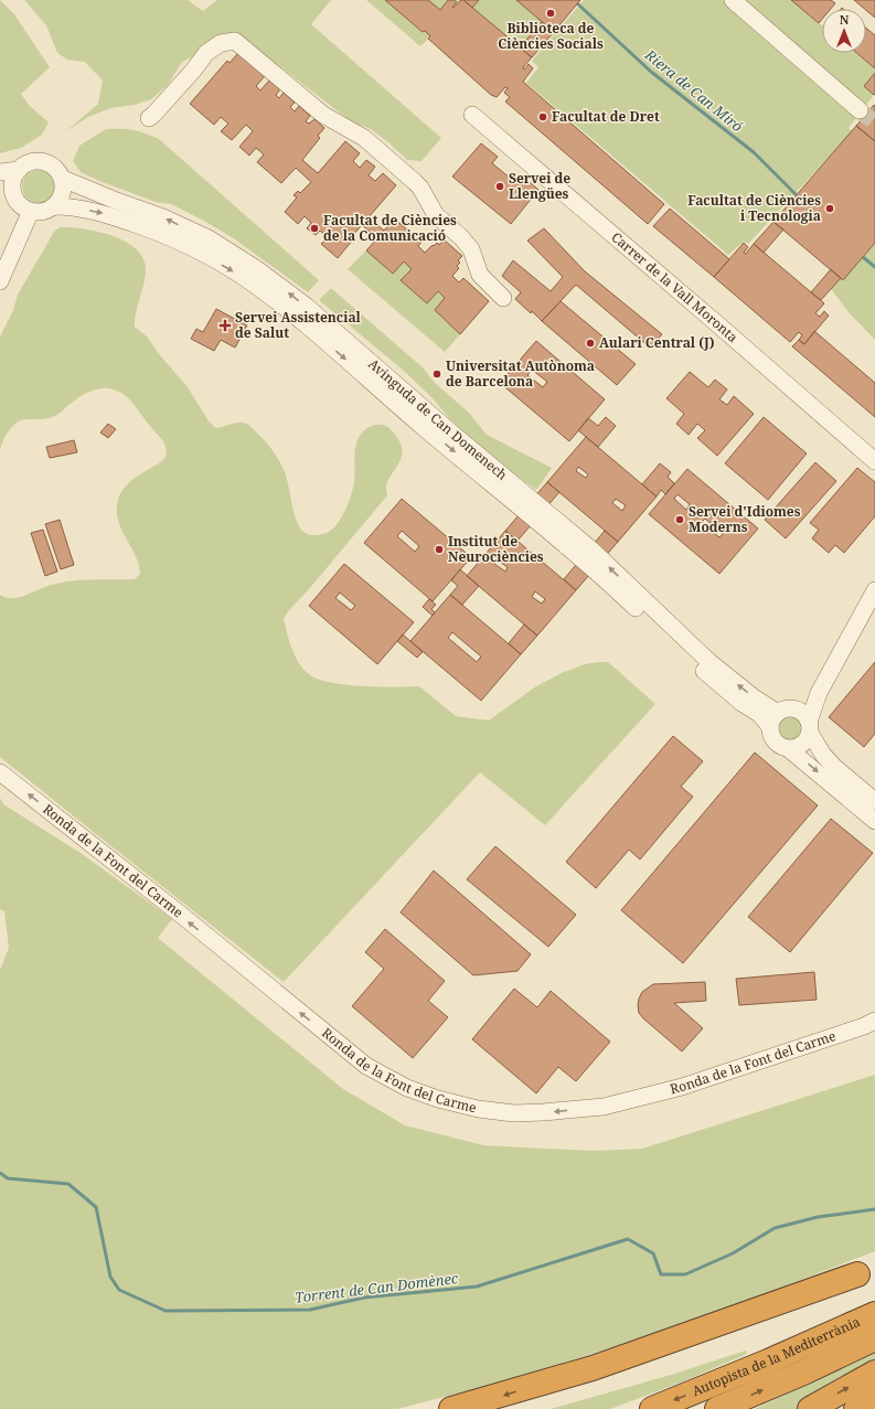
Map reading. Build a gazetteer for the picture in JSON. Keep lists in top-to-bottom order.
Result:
{
  "streets": {
    "highway": ["Autopista de la Mediterrània"],
    "street": ["Carrer de la Vall Moronta", "Avinguda de Can Domenech", "Ronda de la Font del Carme"]
  },
  "one_way": ["Ronda de la Font del Carme"],
  "water": ["Riera de Can Miró", "Torrent de Can Domènec"],
  "places": {
    "other": [
      "Biblioteca de Ciències Socials",
      "Facultat de Dret",
      "Servei de Llengües",
      "Facultat de Ciències i Tecnologia",
      "Facultat de Ciències de la Comunicació",
      "Aulari Central (J)",
      "Universitat Autònoma de Barcelona",
      "Servei d'Idiomes Moderns",
      "Institut de Neurociències"
    ],
    "health": ["Servei Assistencial de Salut"]
  },
  "north": "top"
}
